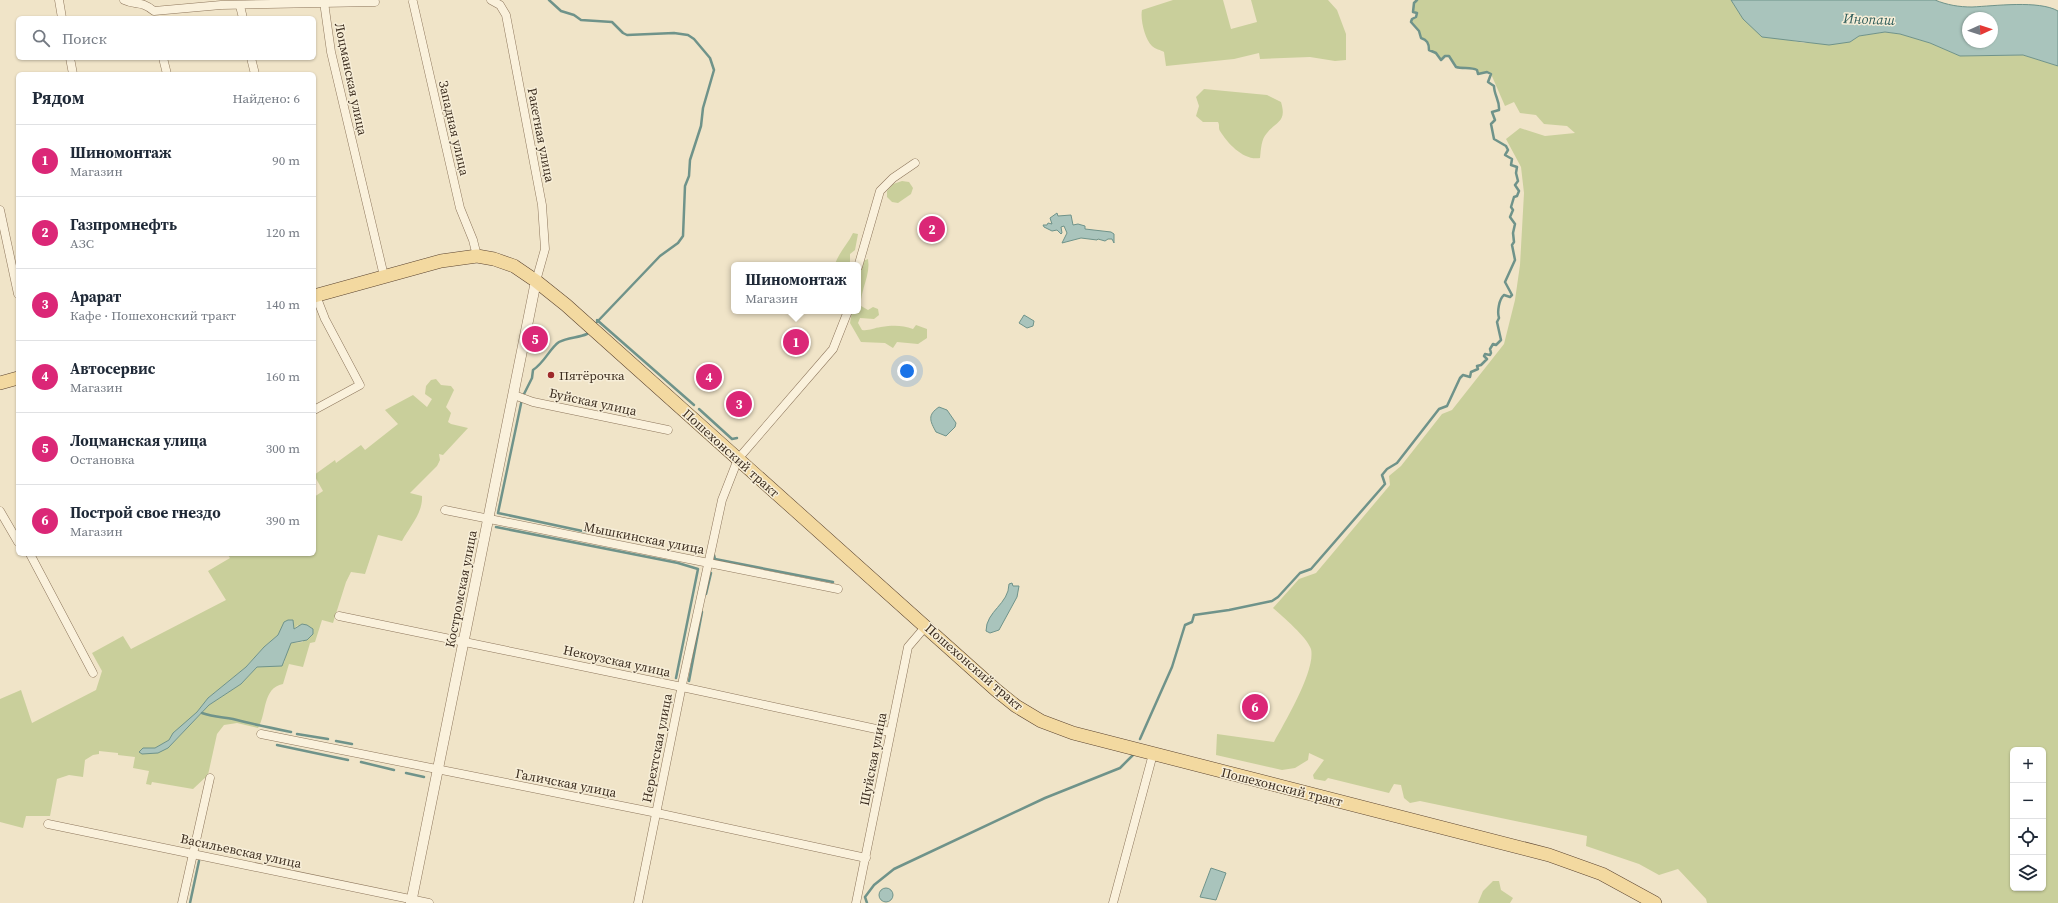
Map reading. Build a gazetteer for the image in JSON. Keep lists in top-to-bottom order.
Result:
{
  "streets": {
    "main road": ["Пошехонский тракт"],
    "street": [
      "Лоцманская улица",
      "Западная улица",
      "Ракетная улица",
      "Буйская улица",
      "Мышкинская улица",
      "Костромская улица",
      "Некоузская улица",
      "Нерехтская улица",
      "Шуйская улица",
      "Галичская улица",
      "Васильевская улица"
    ]
  },
  "crossings": [
    ["Западная улица", "Пошехонский тракт"],
    ["Ракетная улица", "Пошехонский тракт"],
    ["Ракетная улица", "Костромская улица"],
    ["Буйская улица", "Костромская улица"],
    ["Пошехонский тракт", "Костромская улица"],
    ["Пошехонский тракт", "Нерехтская улица"],
    ["Пошехонский тракт", "Шуйская улица"],
    ["Мышкинская улица", "Костромская улица"],
    ["Мышкинская улица", "Нерехтская улица"],
    ["Костромская улица", "Некоузская улица"],
    ["Костромская улица", "Галичская улица"],
    ["Костромская улица", "Васильевская улица"],
    ["Некоузская улица", "Нерехтская улица"],
    ["Некоузская улица", "Шуйская улица"],
    ["Нерехтская улица", "Галичская улица"],
    ["Шуйская улица", "Галичская улица"]
  ],
  "water": ["Инопаш"],
  "places": ["Пятёрочка"],
  "north": "right",
  "page": {
    "search": "Поиск",
    "heading": ["Рядом", "Найдено: 6"],
    "list": [
      {
        "mark": "1",
        "name": "Шиномонтаж",
        "note": "Магазин",
        "value": "90 m"
      },
      {
        "mark": "2",
        "name": "Газпромнефть",
        "note": "АЗС",
        "value": "120 m"
      },
      {
        "mark": "3",
        "name": "Арарат",
        "note": "Кафе · Пошехонский тракт",
        "value": "140 m"
      },
      {
        "mark": "4",
        "name": "Автосервис",
        "note": "Магазин",
        "value": "160 m"
      },
      {
        "mark": "5",
        "name": "Лоцманская улица",
        "note": "Остановка",
        "value": "300 m"
      },
      {
        "mark": "6",
        "name": "Построй свое гнездо",
        "note": "Магазин",
        "value": "390 m"
      }
    ],
    "pins": [
      "2",
      "5",
      "1",
      "4",
      "3",
      "6"
    ],
    "popup": ["Шиномонтаж", "Магазин"],
    "map_buttons": ["+", "−"]
  }
}
